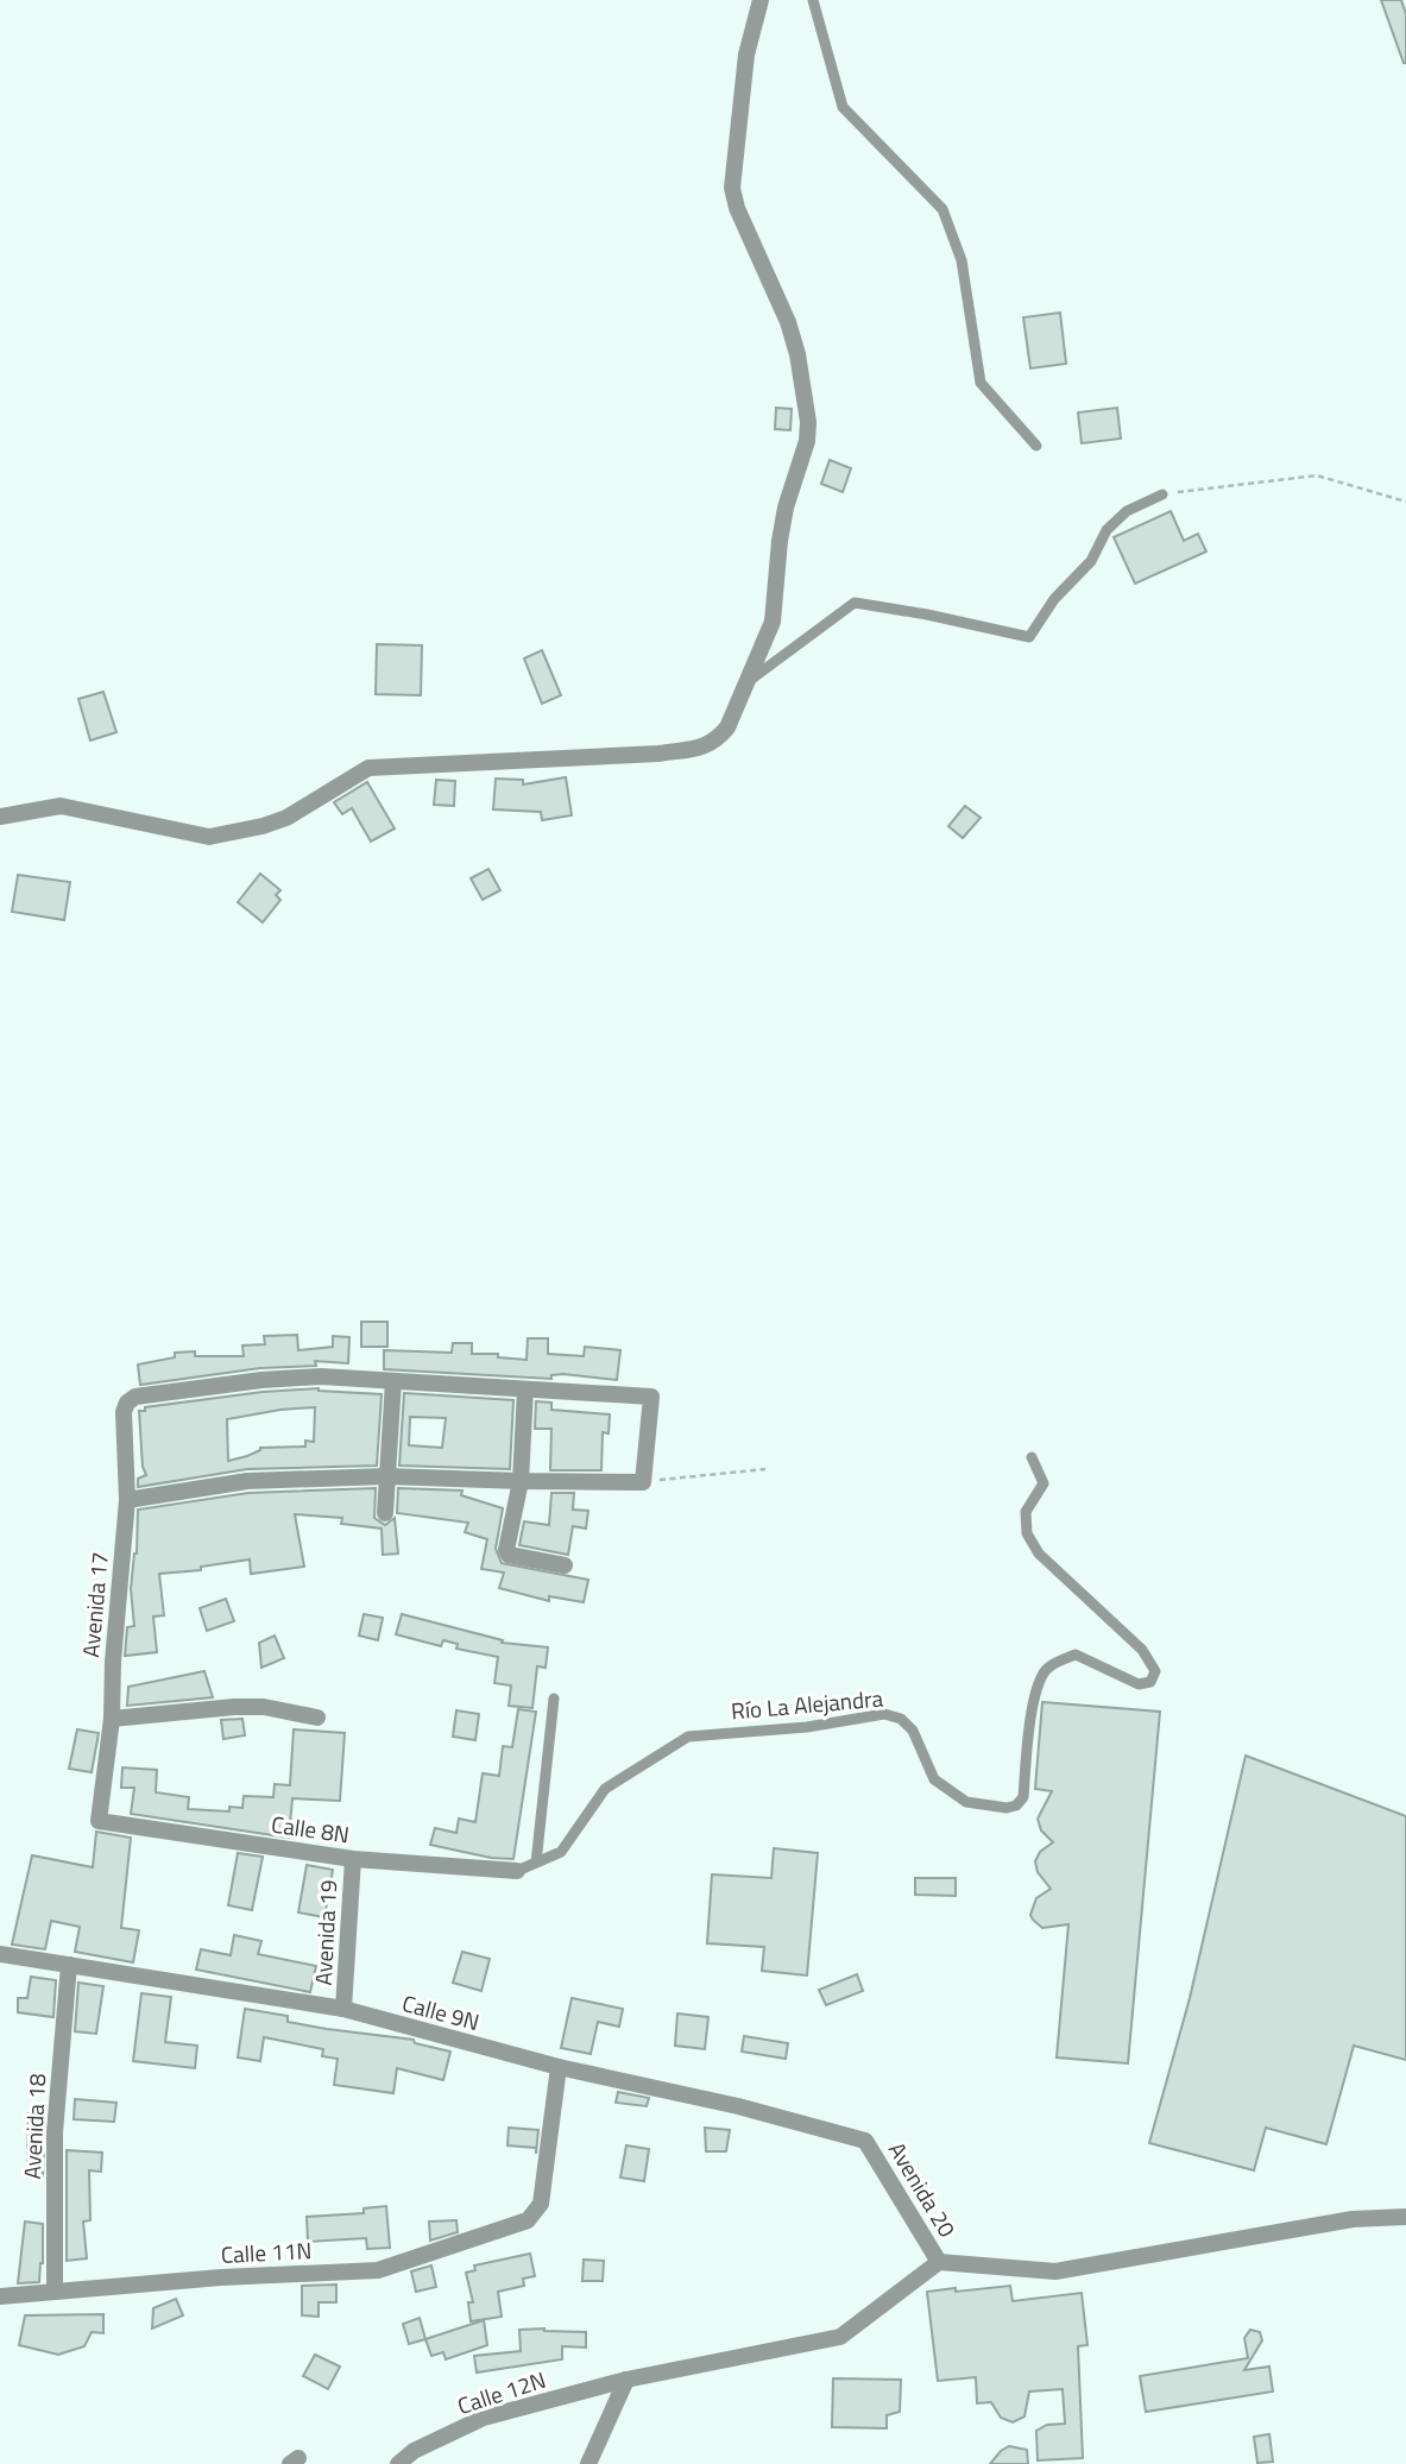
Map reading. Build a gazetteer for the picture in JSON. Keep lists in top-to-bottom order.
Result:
{
  "streets": {
    "street": [
      "Avenida 17",
      "Calle 8N",
      "Avenida 19",
      "Calle 9N",
      "Avenida 18",
      "Avenida 20",
      "Calle 11N",
      "Calle 12N"
    ],
    "lane": ["Río La Alejandra"]
  },
  "crossings": [
    ["Avenida 17", "Calle 8N"],
    ["Río La Alejandra", "Calle 8N"],
    ["Calle 8N", "Avenida 19"],
    ["Avenida 19", "Calle 9N"],
    ["Calle 9N", "Avenida 18"],
    ["Calle 9N", "Avenida 20"],
    ["Calle 9N", "Calle 11N"],
    ["Avenida 18", "Calle 11N"],
    ["Avenida 20", "Calle 12N"]
  ]
}
